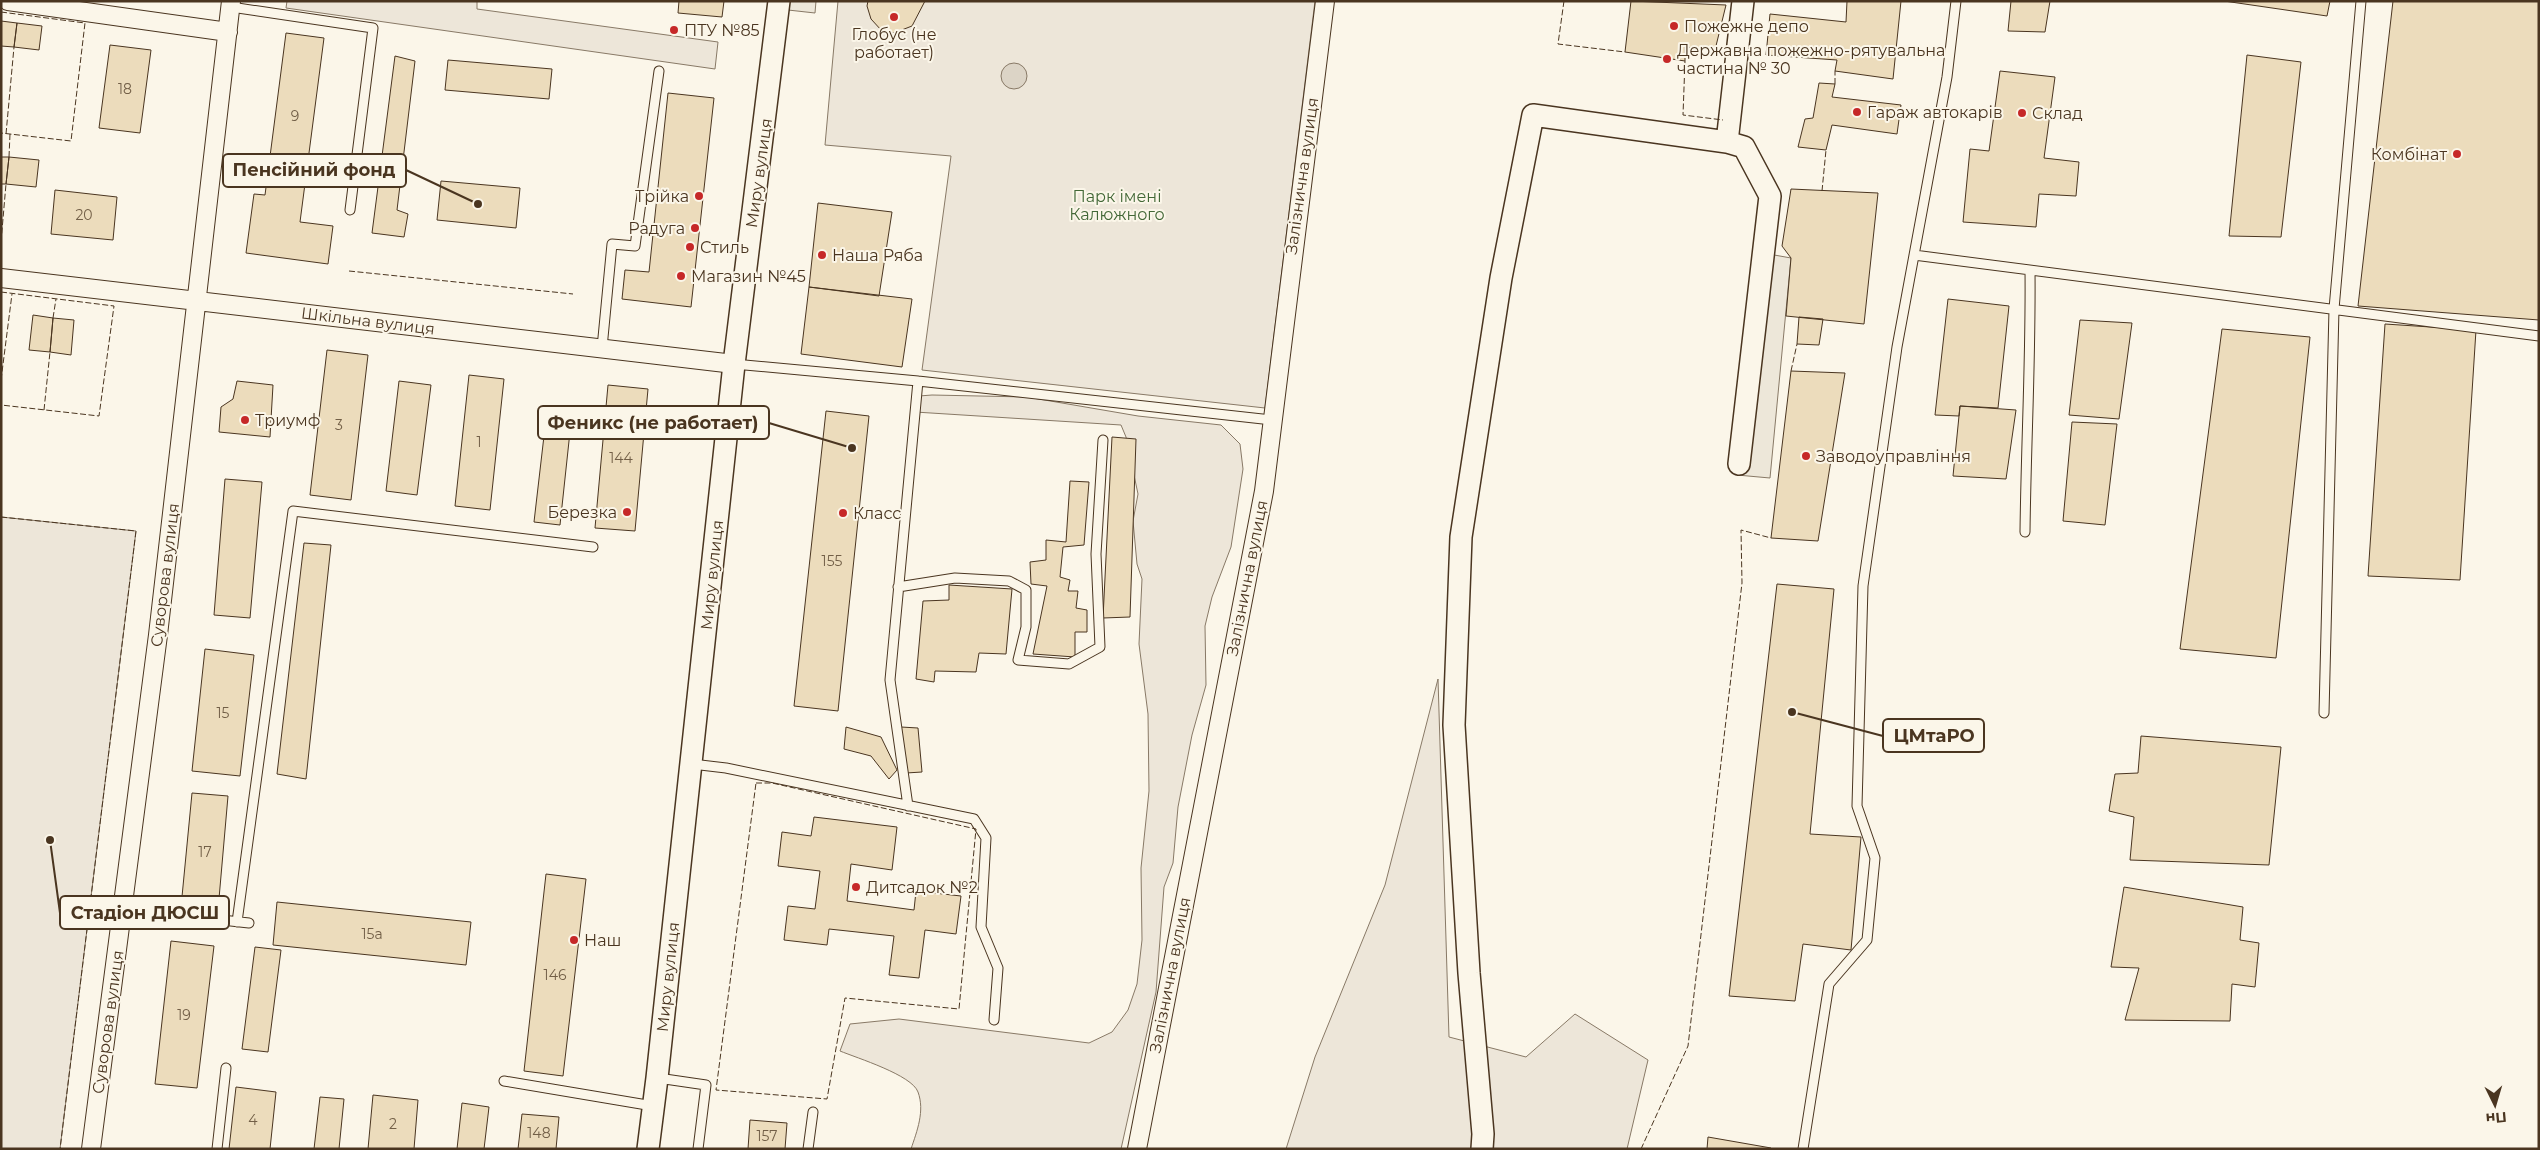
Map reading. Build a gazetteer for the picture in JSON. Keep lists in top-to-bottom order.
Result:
{
  "streets": {
    "street": [
      "Миру вулиця",
      "Залізнична вулиця",
      "Шкільна вулиця",
      "Суворова вулиця"
    ]
  },
  "crossings": [
    ["Миру вулиця", "Шкільна вулиця"],
    ["Шкільна вулиця", "Суворова вулиця"]
  ],
  "parks": ["Парк імені Калюжного"],
  "places": [
    "Глобус (не работает)",
    "Пожежне депо",
    "ПТУ №85",
    "Державна пожежно-рятувальна частина № 30",
    "Гараж автокарів",
    "Склад",
    "Комбінат",
    "Трійка",
    "Пенсійний фонд",
    "Радуга",
    "Стиль",
    "Наша Ряба",
    "Магазин №45",
    "Триумф",
    "Феникс (не работает)",
    "Заводоуправління",
    "Березка",
    "Класс",
    "ЦМтаРО",
    "Стадіон ДЮСШ",
    "Дитсадок №2",
    "Наш"
  ],
  "house_numbers": [
    "18",
    "9",
    "20",
    "3",
    "1",
    "144",
    "155",
    "15",
    "17",
    "15а",
    "146",
    "19",
    "4",
    "2",
    "148",
    "157"
  ],
  "north": "bottom"
}
